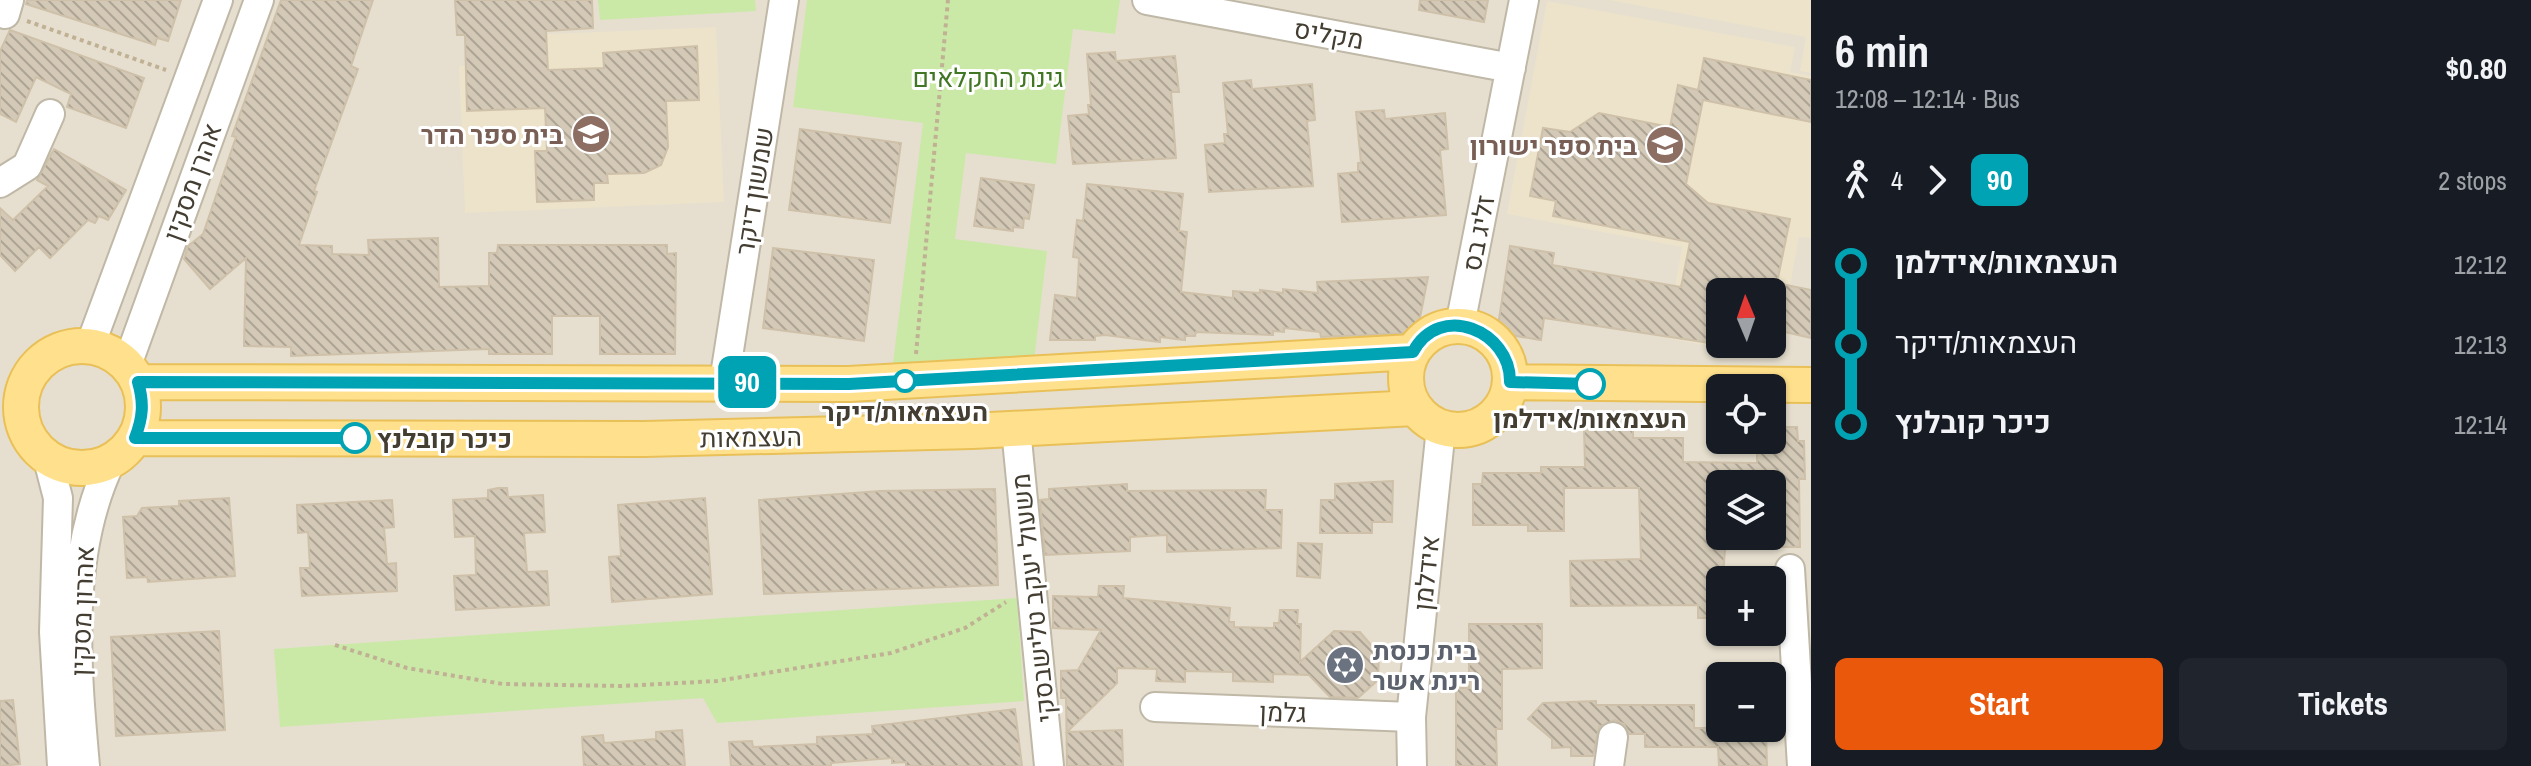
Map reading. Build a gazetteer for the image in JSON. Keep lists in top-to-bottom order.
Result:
{
  "streets": {
    "main road": ["העצמאות"],
    "street": [
      "מקליס",
      "אהרן מסקין",
      "שמשון דיקר",
      "זליג בס",
      "אידלמן",
      "משעול יעקב טלישבסקי",
      "אהרון מסקין",
      "גלמן"
    ]
  },
  "crossings": [
    ["מקליס", "זליג בס"],
    ["אהרן מסקין", "העצמאות"],
    ["אהרן מסקין", "אהרון מסקין"],
    ["שמשון דיקר", "העצמאות"],
    ["זליג בס", "העצמאות"],
    ["זליג בס", "אידלמן"],
    ["העצמאות", "אידלמן"],
    ["העצמאות", "משעול יעקב טלישבסקי"],
    ["העצמאות", "אהרון מסקין"],
    ["אידלמן", "גלמן"]
  ],
  "parks": ["גינת החקלאים"],
  "places": {
    "school or university": ["בית ספר הדר", "בית ספר ישורון"],
    "other": ["העצמאות/דיקר", "העצמאות/אידלמן", "כיכר קובלנץ"],
    "synagogue": ["בית כנסת רינת אשר"]
  },
  "lines": ["bus line 90"],
  "north": "top",
  "page": {
    "on_map": "90",
    "heading": ["6 min", "12:08 – 12:14 · Bus", "$0.80"],
    "legs": ["4", "90", "2 stops"],
    "list": [
      {
        "name": "העצמאות/אידלמן",
        "value": "12:12"
      },
      {
        "name": "העצמאות/דיקר",
        "value": "12:13"
      },
      {
        "name": "כיכר קובלנץ",
        "value": "12:14"
      }
    ],
    "map_buttons": ["+", "−"],
    "buttons": ["Start", "Tickets"]
  }
}
